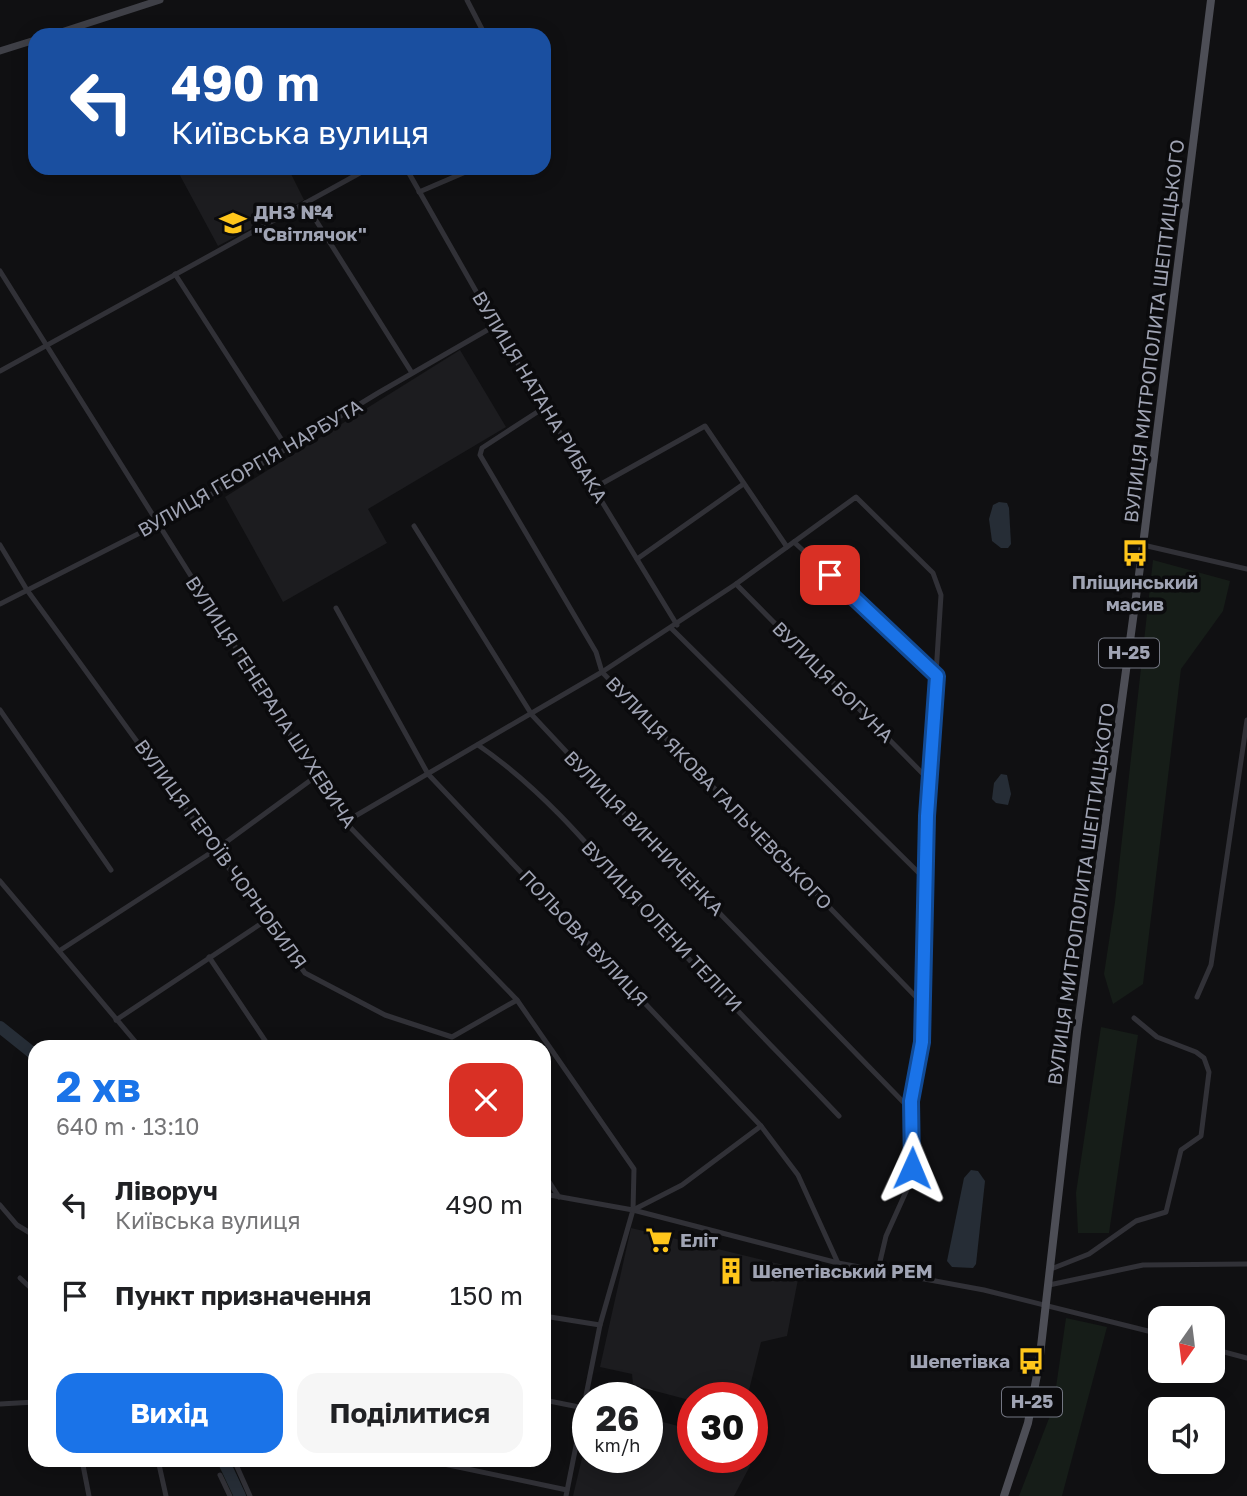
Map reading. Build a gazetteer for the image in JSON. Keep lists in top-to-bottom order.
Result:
{
  "streets": {
    "main road": ["ВУЛИЦЯ МИТРОПОЛИТА ШЕПТИЦЬКОГО", "Н-25"],
    "street": [
      "ВУЛИЦЯ НАТАНА РИБАКА",
      "ВУЛИЦЯ ГЕОРГІЯ НАРБУТА",
      "ВУЛИЦЯ БОГУНА",
      "ВУЛИЦЯ ГЕНЕРАЛА ШУХЕВИЧА",
      "ВУЛИЦЯ ЯКОВА ГАЛЬЧЕВСЬКОГО",
      "ВУЛИЦЯ ВИННИЧЕНКА",
      "ВУЛИЦЯ ГЕРОЇВ ЧОРНОБИЛЯ",
      "ВУЛИЦЯ ОЛЕНИ ТЕЛІГИ",
      "ПОЛЬОВА ВУЛИЦЯ"
    ]
  },
  "crossings": [
    ["ВУЛИЦЯ НАТАНА РИБАКА", "ВУЛИЦЯ ГЕОРГІЯ НАРБУТА"],
    ["ВУЛИЦЯ НАТАНА РИБАКА", "ВУЛИЦЯ ЯКОВА ГАЛЬЧЕВСЬКОГО"],
    ["ВУЛИЦЯ ГЕОРГІЯ НАРБУТА", "ВУЛИЦЯ ГЕНЕРАЛА ШУХЕВИЧА"],
    ["ВУЛИЦЯ ГЕОРГІЯ НАРБУТА", "ВУЛИЦЯ ГЕРОЇВ ЧОРНОБИЛЯ"],
    ["ВУЛИЦЯ ГЕНЕРАЛА ШУХЕВИЧА", "ВУЛИЦЯ ГЕРОЇВ ЧОРНОБИЛЯ"]
  ],
  "places": {
    "school or university": ["ДНЗ №4 \"Світлячок\""],
    "bus stop": ["Пліщинський масив", "Шепетівка"],
    "supermarket": ["Еліт"],
    "building": ["Шепетівський РЕМ"]
  },
  "north": "bottom",
  "page": {
    "turn": ["490 m", "Київська вулиця"],
    "heading": ["2 хв", "640 m · 13:10"],
    "list": [
      {
        "name": "Ліворуч",
        "note": "Київська вулиця",
        "value": "490 m"
      },
      {
        "name": "Пункт призначення",
        "value": "150 m"
      }
    ],
    "buttons": ["Вихід", "Поділитися"],
    "speed": "26 km/h",
    "limit": "30"
  }
}
